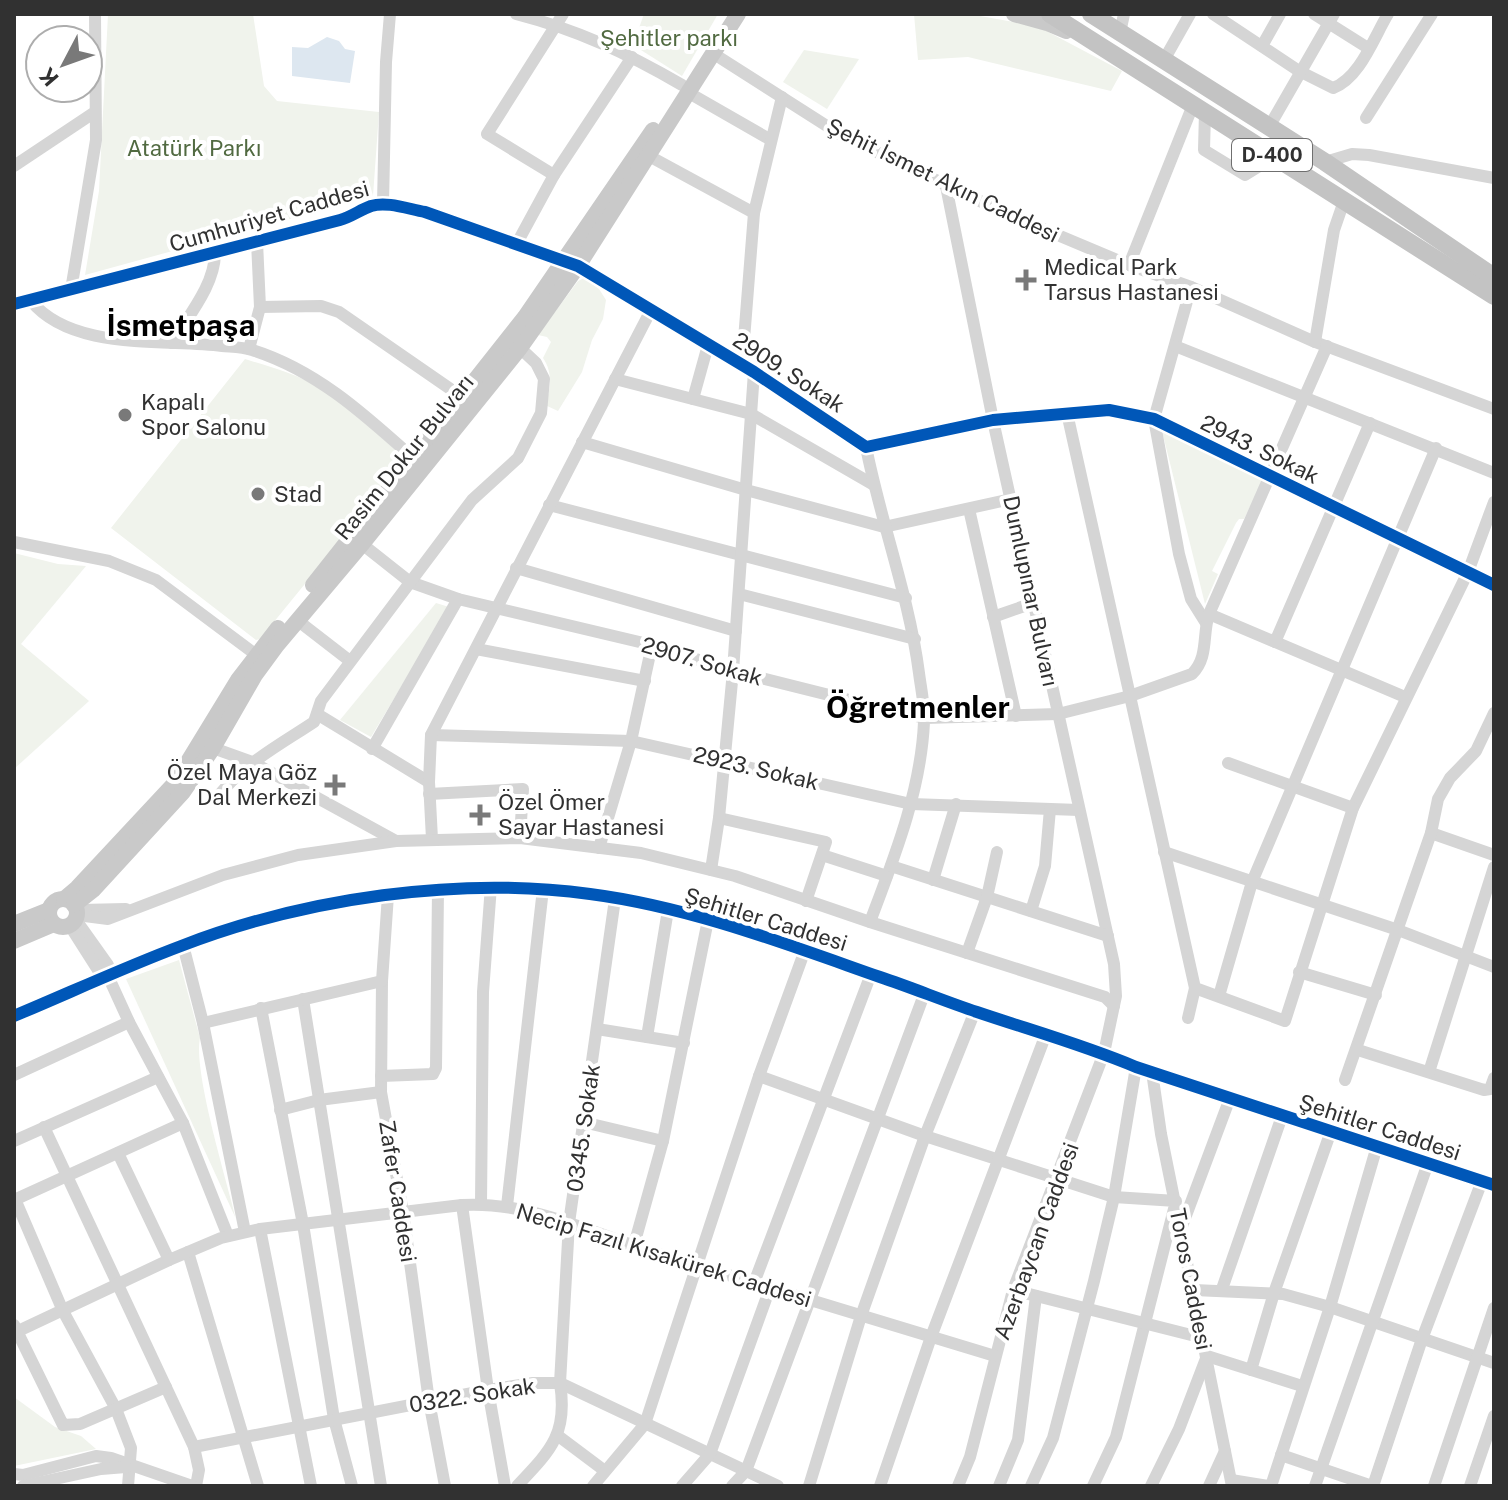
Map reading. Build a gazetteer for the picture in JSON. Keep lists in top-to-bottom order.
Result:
{
  "streets": {
    "highway": ["D-400"],
    "main road": ["Rasim Dokur Bulvarı"],
    "street": [
      "Şehit İsmet Akın Caddesi",
      "Cumhuriyet Caddesi",
      "2909. Sokak",
      "2943. Sokak",
      "Dumlupınar Bulvarı",
      "2907. Sokak",
      "2923. Sokak",
      "Şehitler Caddesi",
      "0345. Sokak",
      "Zafer Caddesi",
      "Azerbaycan Caddesi",
      "Necip Fazıl Kısakürek Caddesi",
      "Toros Caddesi",
      "0322. Sokak"
    ]
  },
  "crossings": [
    ["D-400", "2907. Sokak"],
    ["Şehit İsmet Akın Caddesi", "Rasim Dokur Bulvarı"],
    ["Şehit İsmet Akın Caddesi", "Dumlupınar Bulvarı"],
    ["Şehit İsmet Akın Caddesi", "2907. Sokak"],
    ["Cumhuriyet Caddesi", "2909. Sokak"],
    ["Cumhuriyet Caddesi", "Rasim Dokur Bulvarı"],
    ["2909. Sokak", "Rasim Dokur Bulvarı"],
    ["2943. Sokak", "Dumlupınar Bulvarı"],
    ["2943. Sokak", "2907. Sokak"],
    ["Rasim Dokur Bulvarı", "2907. Sokak"],
    ["Dumlupınar Bulvarı", "2907. Sokak"],
    ["Dumlupınar Bulvarı", "2923. Sokak"],
    ["Dumlupınar Bulvarı", "Azerbaycan Caddesi"],
    ["Şehitler Caddesi", "0345. Sokak"],
    ["Şehitler Caddesi", "Zafer Caddesi"],
    ["Şehitler Caddesi", "Azerbaycan Caddesi"],
    ["Şehitler Caddesi", "Toros Caddesi"],
    ["0345. Sokak", "Necip Fazıl Kısakürek Caddesi"],
    ["0345. Sokak", "0322. Sokak"],
    ["Zafer Caddesi", "Necip Fazıl Kısakürek Caddesi"],
    ["Zafer Caddesi", "0322. Sokak"],
    ["Azerbaycan Caddesi", "Necip Fazıl Kısakürek Caddesi"]
  ],
  "districts": ["İsmetpaşa", "Öğretmenler"],
  "parks": ["Şehitler parkı", "Atatürk Parkı"],
  "places": {
    "health": ["Medical Park Tarsus Hastanesi", "Özel Maya Göz Dal Merkezi", "Özel Ömer Sayar Hastanesi"],
    "other": ["Kapalı Spor Salonu", "Stad"]
  },
  "north": "bottom left"
}
